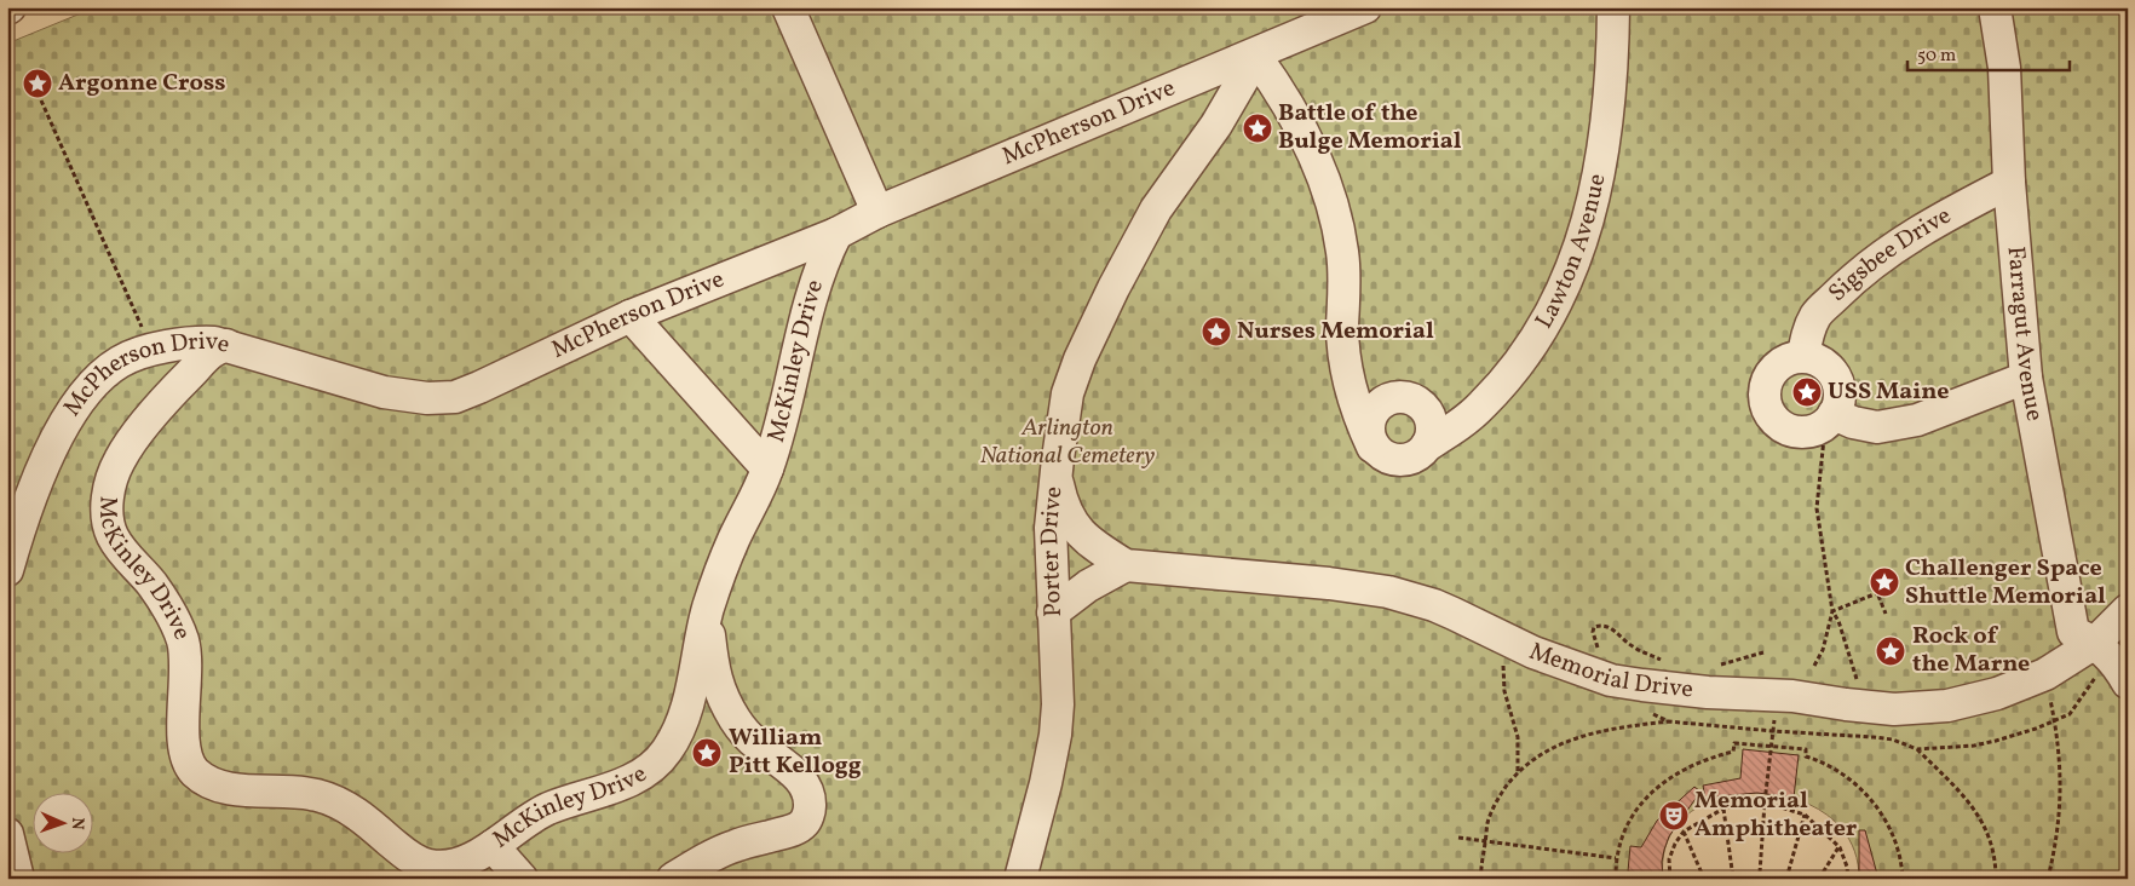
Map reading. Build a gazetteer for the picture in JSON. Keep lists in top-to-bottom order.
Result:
{
  "streets": {
    "lane": [
      "McPherson Drive",
      "Lawton Avenue",
      "Sigsbee Drive",
      "Farragut Avenue",
      "McKinley Drive",
      "Porter Drive",
      "Memorial Drive"
    ]
  },
  "crossings": [
    ["McPherson Drive", "McKinley Drive"],
    ["McPherson Drive", "Porter Drive"],
    ["Sigsbee Drive", "Farragut Avenue"],
    ["Farragut Avenue", "Memorial Drive"],
    ["Porter Drive", "Memorial Drive"]
  ],
  "parks": ["Arlington National Cemetery"],
  "places": {
    "place": [
      "Argonne Cross",
      "Battle of the Bulge Memorial",
      "Nurses Memorial",
      "USS Maine",
      "Challenger Space Shuttle Memorial",
      "Rock of the Marne",
      "William Pitt Kellogg"
    ],
    "theatre": ["Memorial Amphitheater"]
  },
  "scale_bar": "50 m",
  "north": "right"
}
